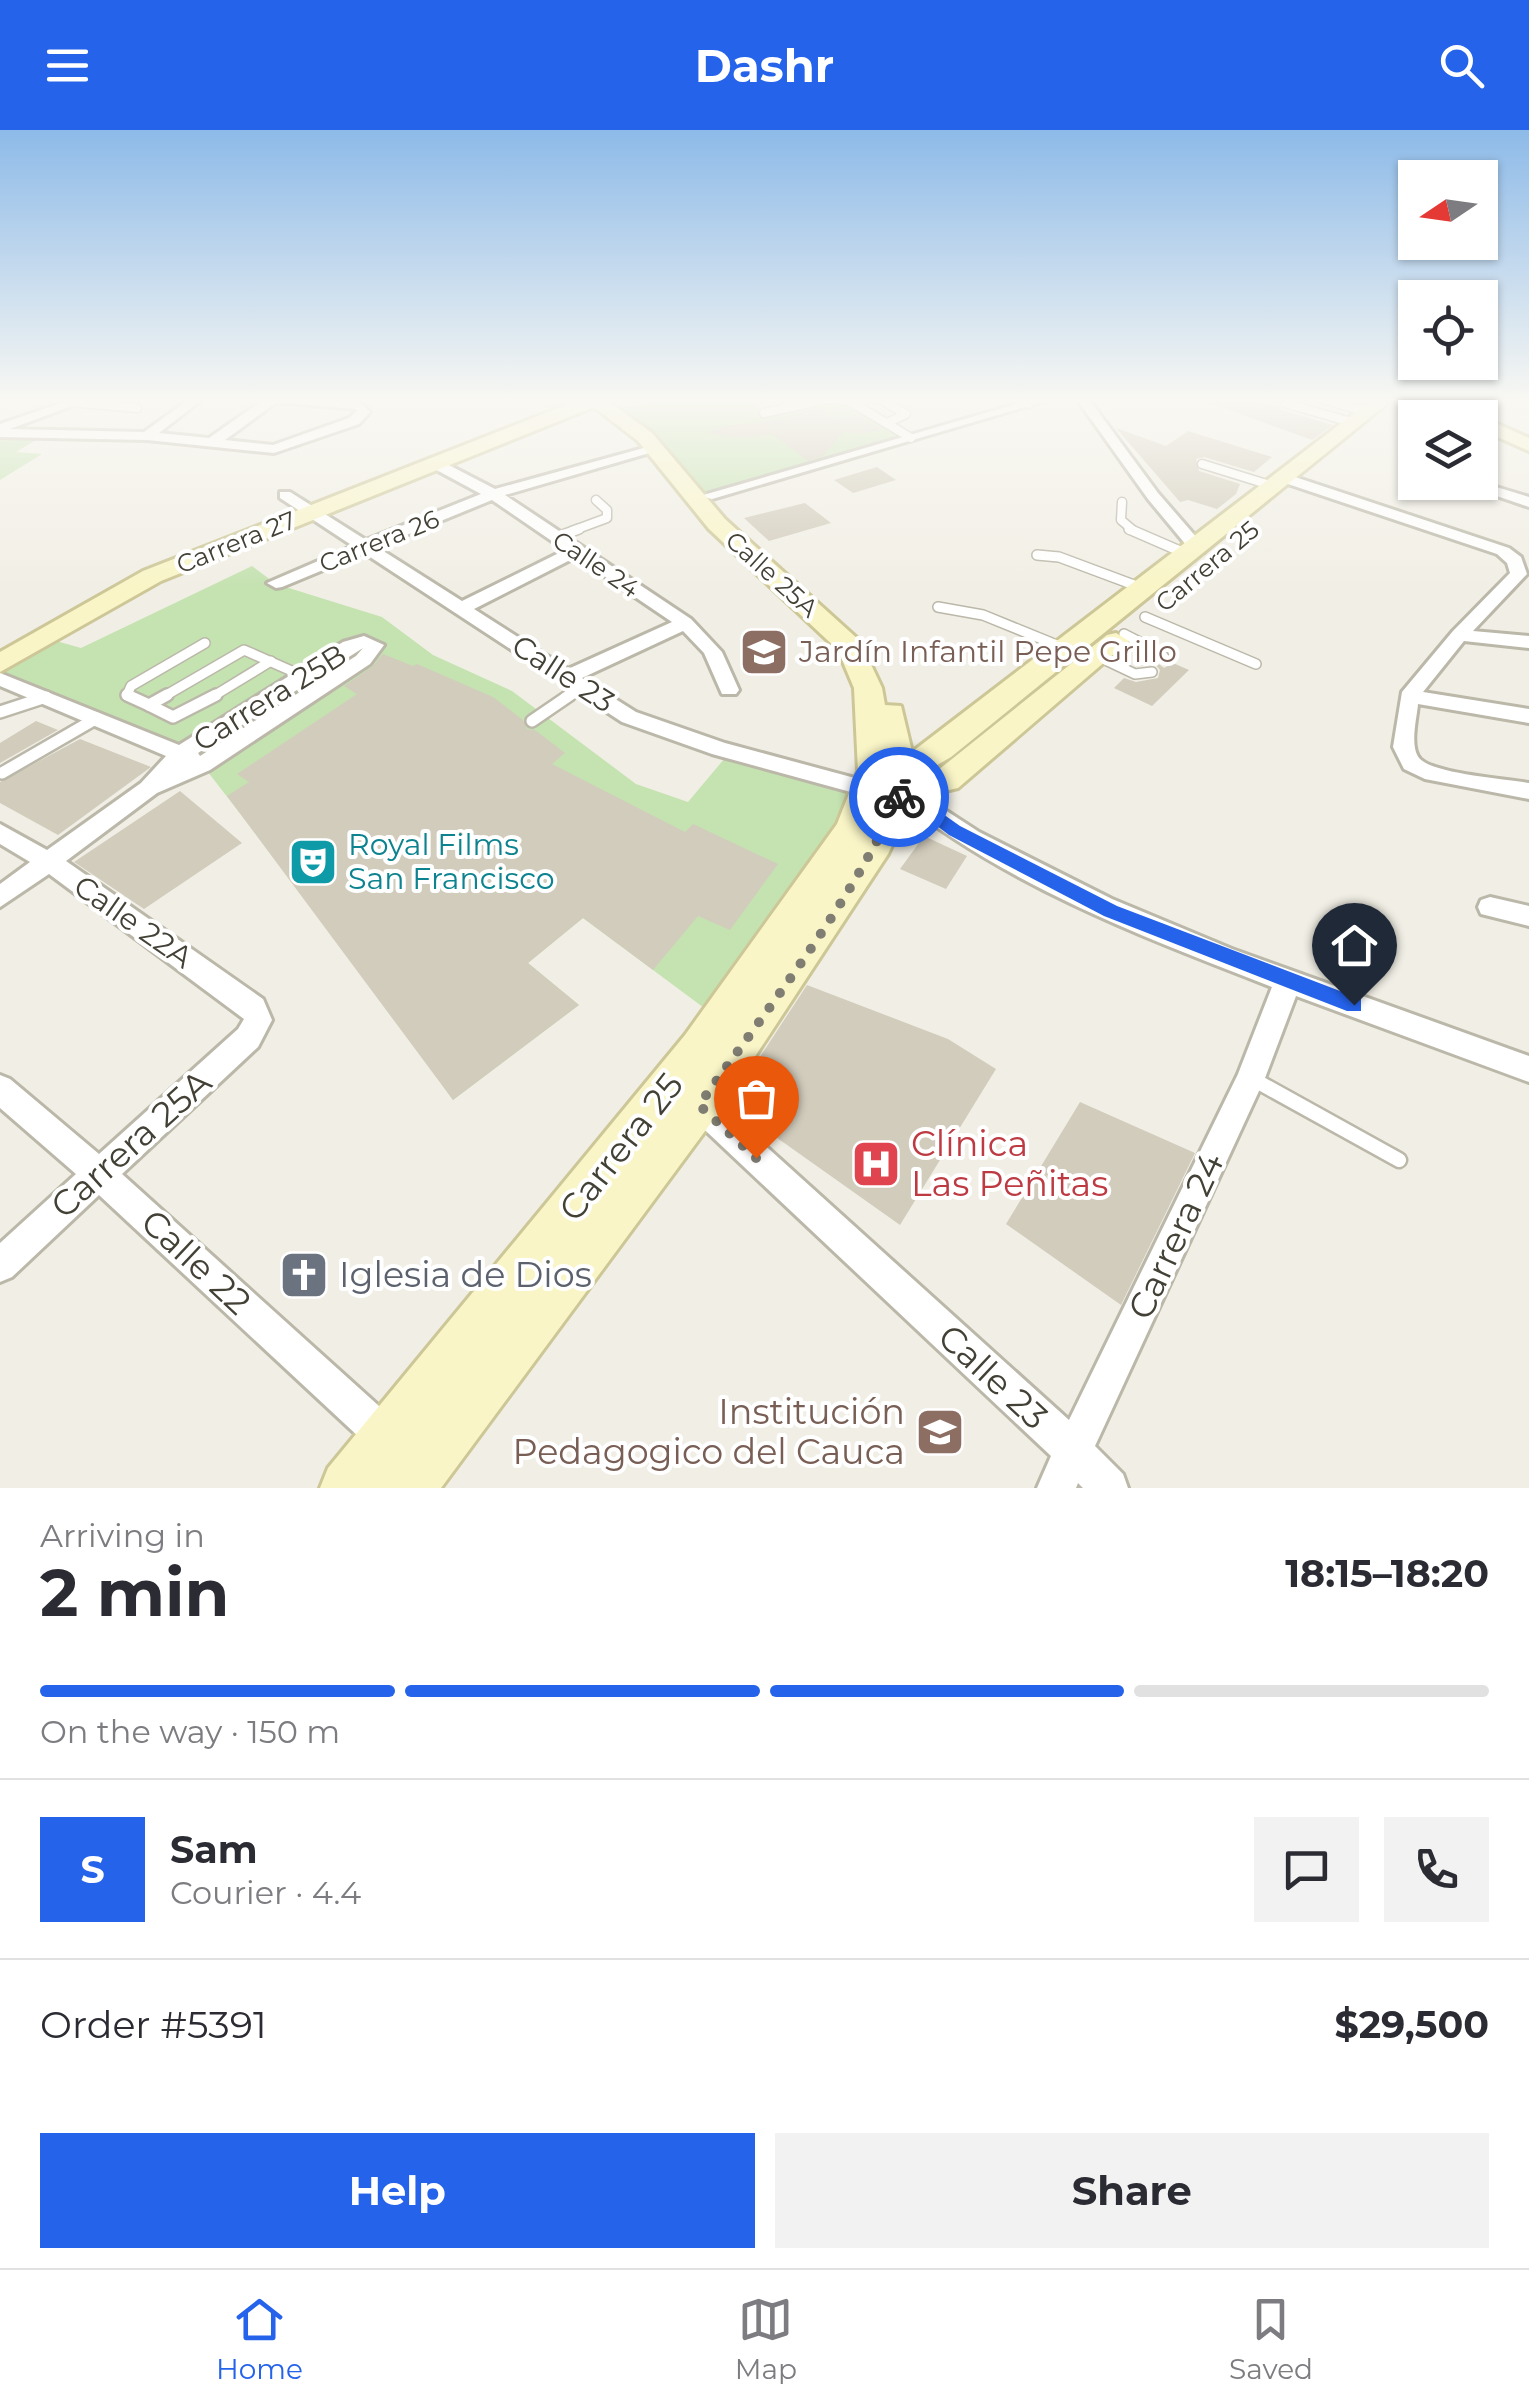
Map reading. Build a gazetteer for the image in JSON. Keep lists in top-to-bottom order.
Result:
{
  "streets": {
    "main road": ["Carrera 27", "Carrera 25", "Calle 25A"],
    "street": [
      "Carrera 26",
      "Calle 24",
      "Calle 23",
      "Carrera 25B",
      "Calle 22A",
      "Carrera 25A",
      "Carrera 24",
      "Calle 22"
    ]
  },
  "crossings": [
    ["Carrera 26", "Calle 24"],
    ["Carrera 26", "Calle 23"],
    ["Carrera 27", "Calle 24"],
    ["Carrera 27", "Calle 23"],
    ["Carrera 25", "Calle 25A"],
    ["Carrera 25", "Calle 23"],
    ["Carrera 25", "Calle 22"],
    ["Calle 25A", "Calle 23"],
    ["Calle 23", "Carrera 24"],
    ["Carrera 25B", "Calle 22A"],
    ["Calle 22A", "Carrera 25A"],
    ["Carrera 25A", "Calle 22"]
  ],
  "places": {
    "school or university": ["Jardín Infantil Pepe Grillo", "Institución Pedagogico del Cauca"],
    "theatre": ["Royal Films San Francisco"],
    "hospital": ["Clínica Las Peñitas"],
    "church": ["Iglesia de Dios"]
  },
  "north": "left",
  "page": {
    "header": "Dashr",
    "heading": ["2 min", "Arriving in", "18:15–18:20"],
    "panel": [
      "Sam",
      "Courier · 4.4",
      "Order #5391",
      "$29,500"
    ],
    "bar": "On the way · 150 m",
    "round": "S",
    "buttons": ["Help", "Share"],
    "tabs": ["Home", "Map", "Saved"]
  }
}
